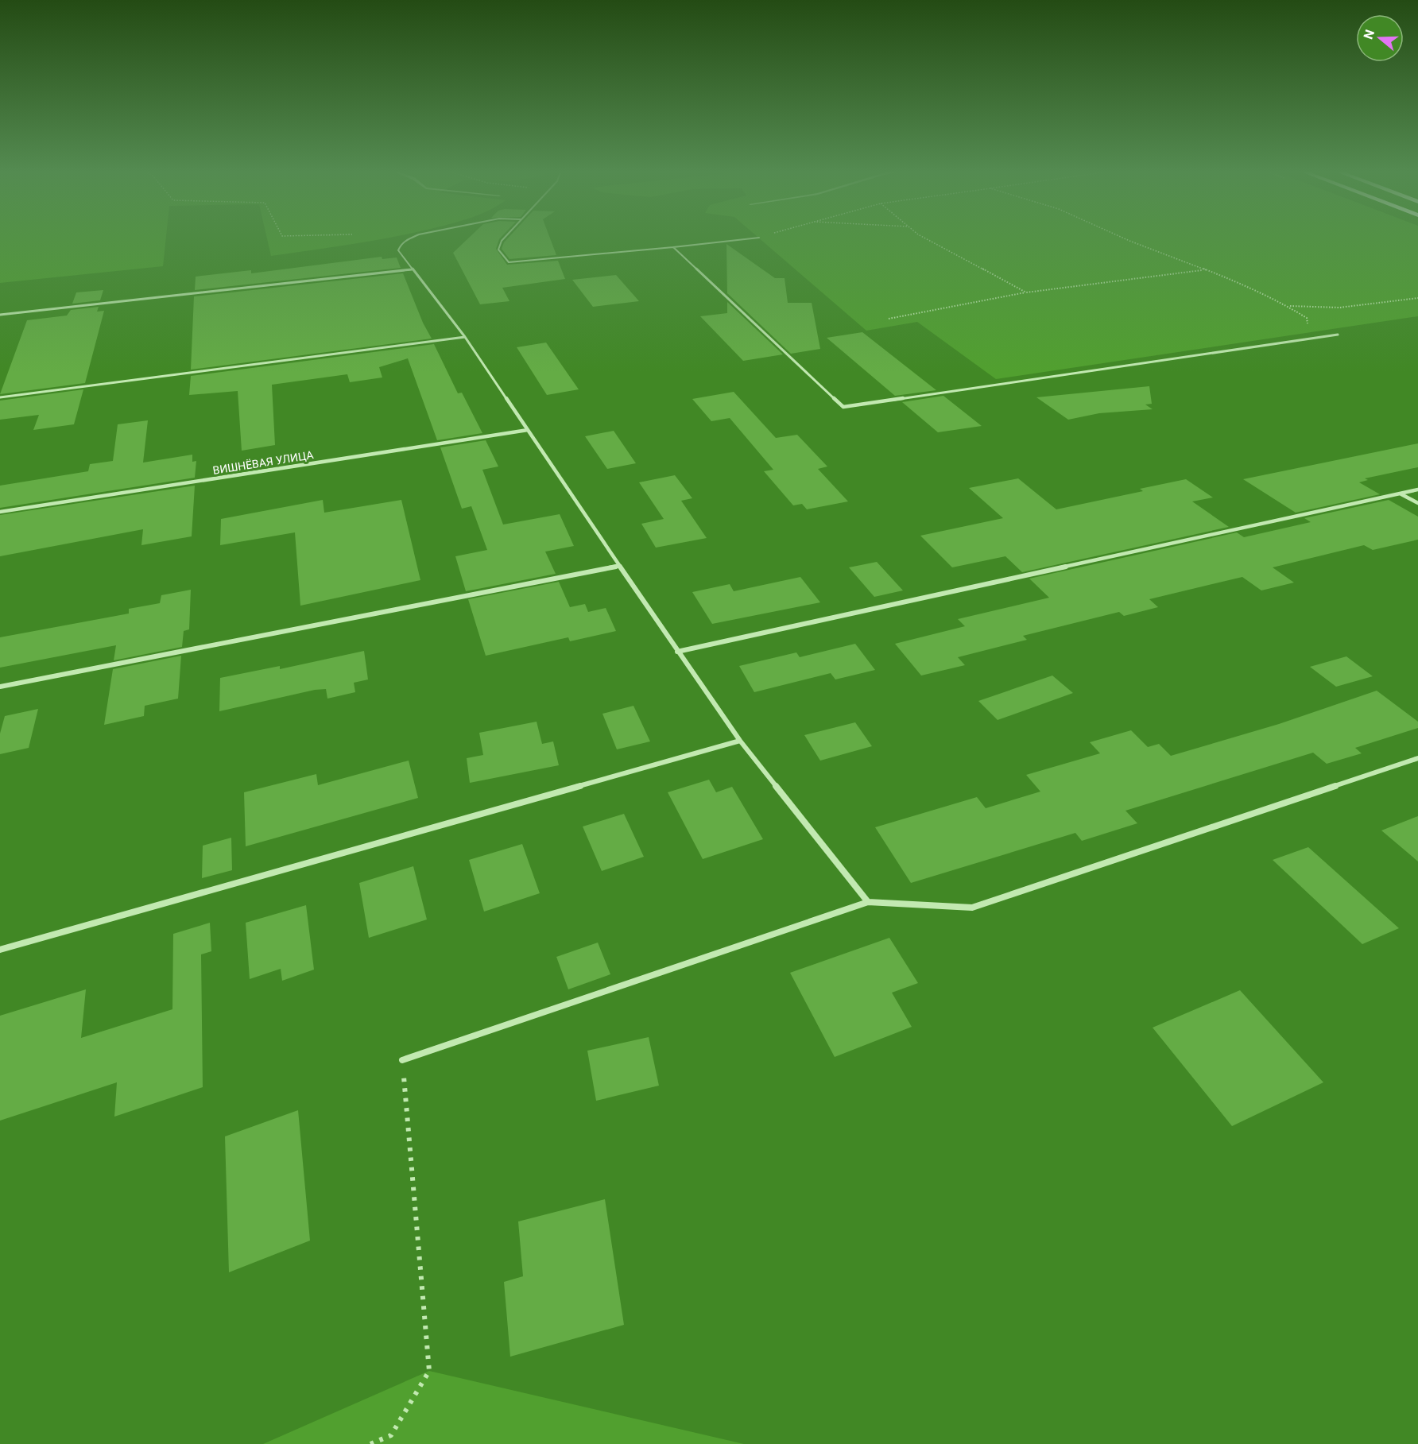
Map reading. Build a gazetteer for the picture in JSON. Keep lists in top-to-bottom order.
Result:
{
  "streets": {
    "street": ["ВИШНЁВАЯ УЛИЦА"]
  },
  "north": "left"
}
